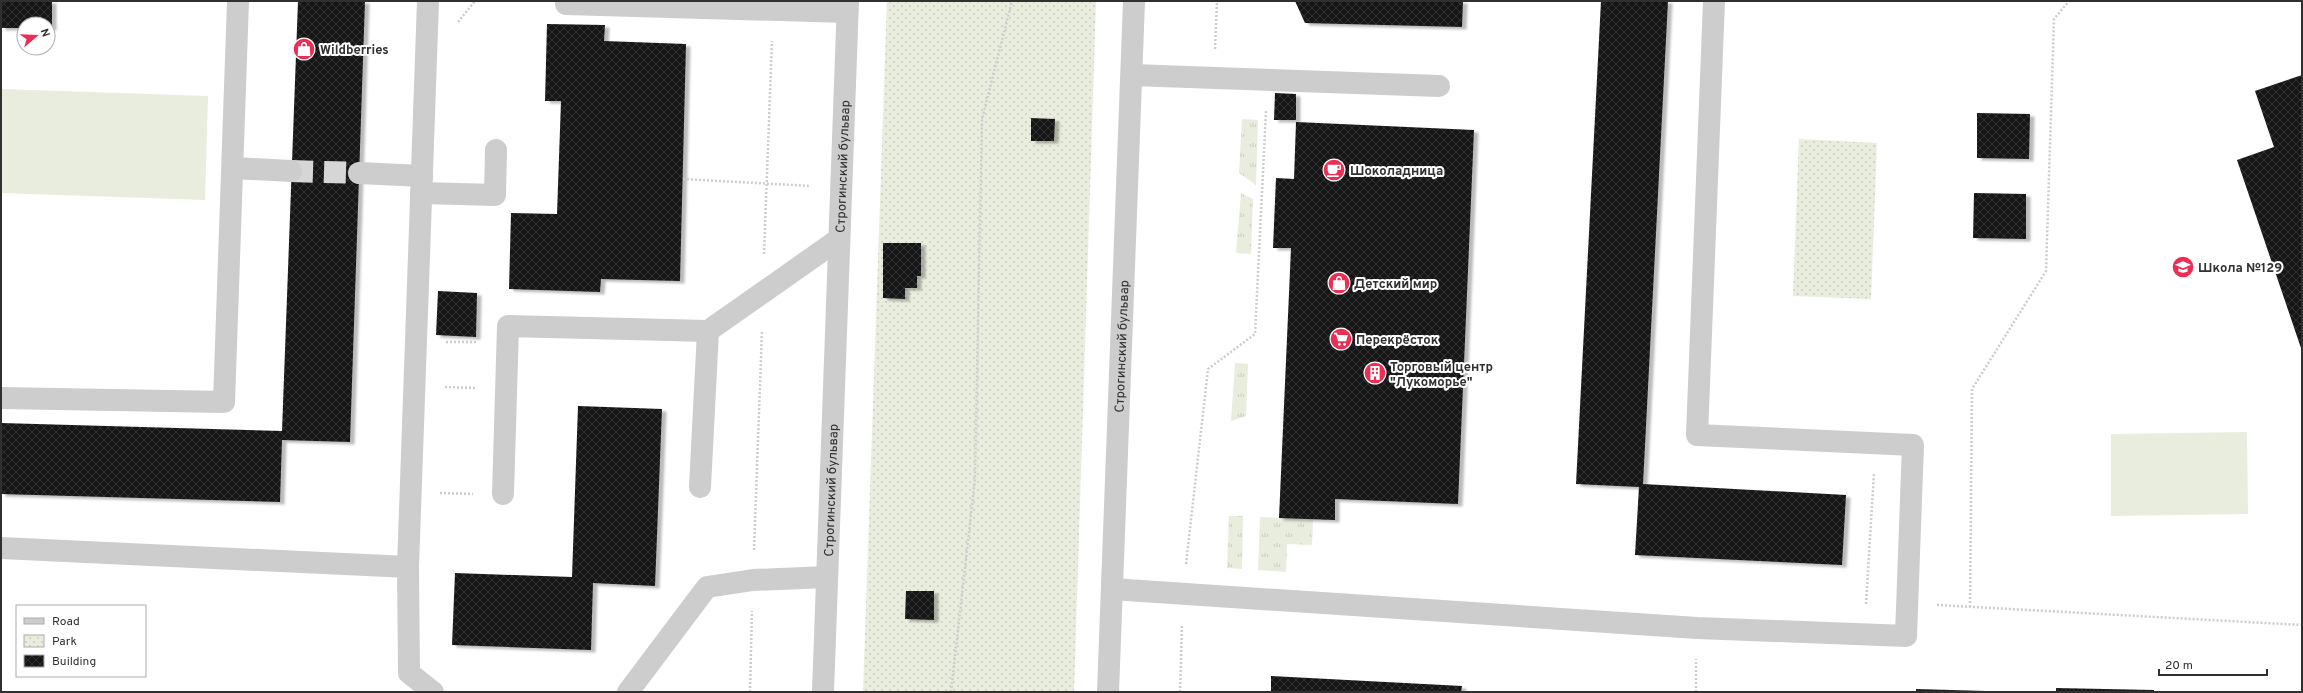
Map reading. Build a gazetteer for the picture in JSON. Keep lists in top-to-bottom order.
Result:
{
  "streets": {
    "street": ["Строгинский бульвар"]
  },
  "places": {
    "shop": ["Wildberries", "Детский мир"],
    "cafe": ["Шоколадница"],
    "school or university": ["Школа №129"],
    "supermarket": ["Перекрёсток"],
    "building": ["Торговый центр \"Лукоморье\""]
  },
  "legend": ["Road", "Park", "Building"],
  "scale_bar": "20 m",
  "north": "right"
}
